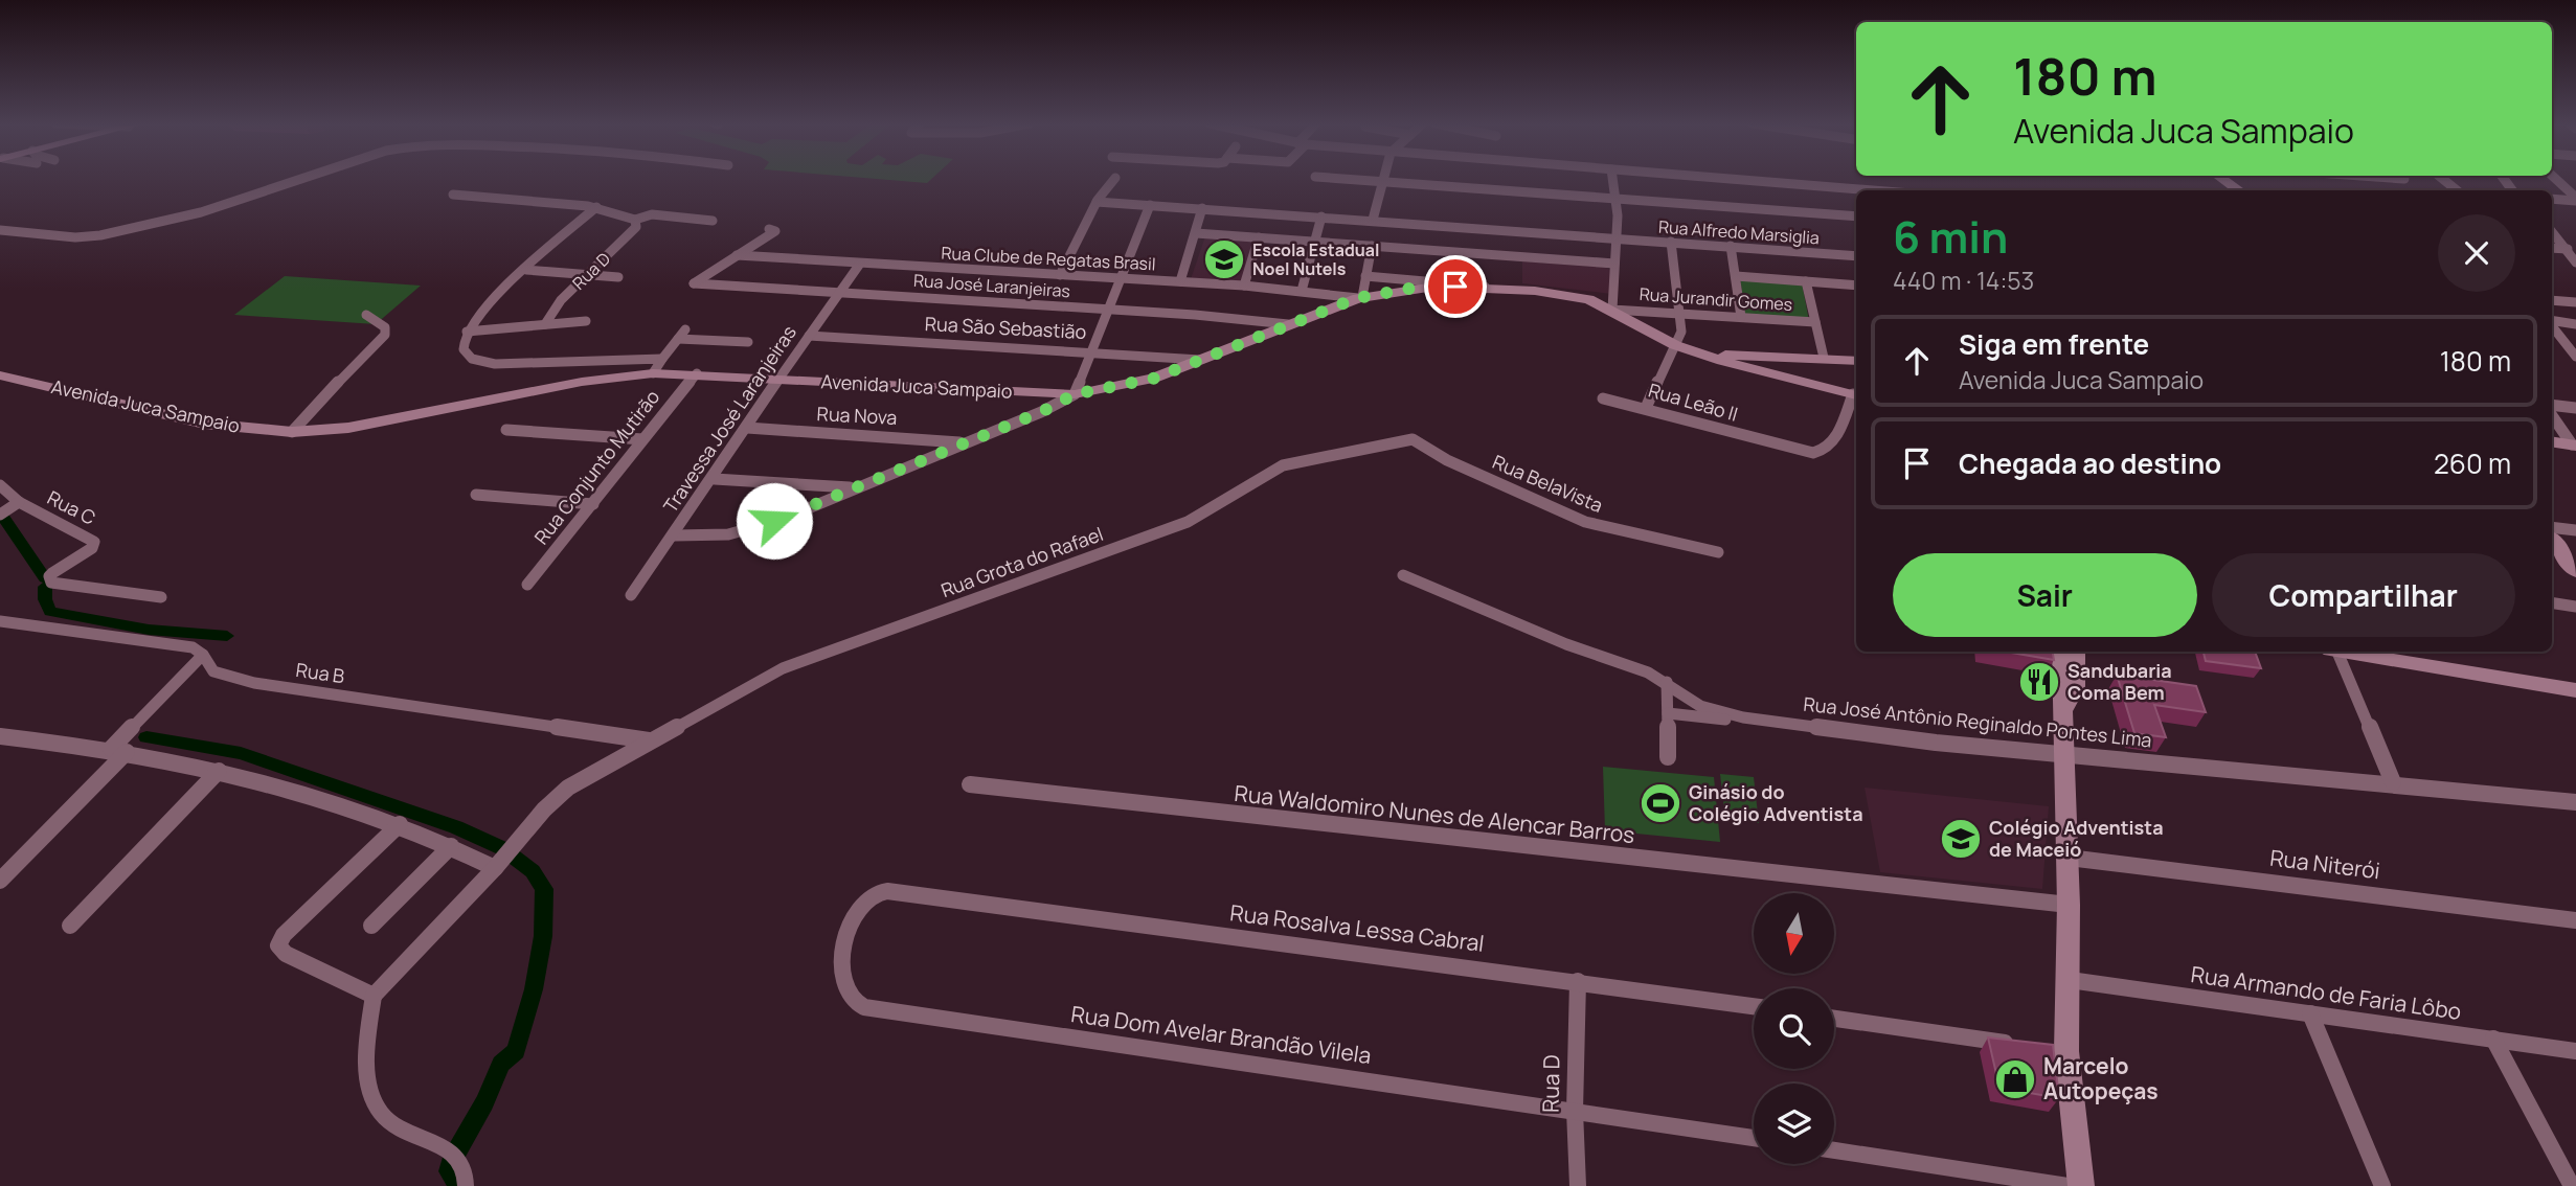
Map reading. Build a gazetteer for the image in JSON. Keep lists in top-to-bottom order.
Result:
{
  "streets": {
    "main road": ["Avenida Juca Sampaio"],
    "street": [
      "Rua Alfredo Marsiglia",
      "Rua Clube de Regatas Brasil",
      "Rua D",
      "Rua José Laranjeiras",
      "Rua Jurandir Gomes",
      "Rua São Sebastião",
      "Rua Leão II",
      "Rua Nova",
      "Travessa José Laranjeiras",
      "Rua Conjunto Mutirão",
      "Rua BelaVista",
      "Rua C",
      "Rua Grota do Rafael",
      "Rua B",
      "Rua José Antônio Reginaldo Pontes Lima",
      "Rua Waldomiro Nunes de Alencar Barros",
      "Rua Niterói",
      "Rua Rosalva Lessa Cabral",
      "Rua Armando de Faria Lôbo",
      "Rua Dom Avelar Brandão Vilela"
    ]
  },
  "crossings": [
    ["Rua Clube de Regatas Brasil", "Avenida Juca Sampaio"],
    ["Rua Clube de Regatas Brasil", "Travessa José Laranjeiras"],
    ["Rua D", "Rua Rosalva Lessa Cabral"],
    ["Rua D", "Rua Dom Avelar Brandão Vilela"],
    ["Rua José Laranjeiras", "Avenida Juca Sampaio"],
    ["Rua José Laranjeiras", "Travessa José Laranjeiras"],
    ["Rua Jurandir Gomes", "Avenida Juca Sampaio"],
    ["Rua São Sebastião", "Avenida Juca Sampaio"],
    ["Rua São Sebastião", "Travessa José Laranjeiras"],
    ["Avenida Juca Sampaio", "Travessa José Laranjeiras"],
    ["Avenida Juca Sampaio", "Rua Conjunto Mutirão"],
    ["Rua Nova", "Travessa José Laranjeiras"],
    ["Rua BelaVista", "Rua Grota do Rafael"],
    ["Rua Grota do Rafael", "Rua B"],
    ["Rua Rosalva Lessa Cabral", "Rua Dom Avelar Brandão Vilela"]
  ],
  "places": {
    "school or university": ["Escola Estadual Noel Nutels", "Colégio Adventista de Maceió"],
    "restaurant": ["Sandubaria Coma Bem"],
    "sports": ["Ginásio do Colégio Adventista"],
    "shop": ["Marcelo Autopeças"]
  },
  "north": "bottom",
  "page": {
    "turn": ["180 m", "Avenida Juca Sampaio"],
    "heading": ["6 min", "440 m · 14:53"],
    "list": [
      {
        "name": "Siga em frente",
        "note": "Avenida Juca Sampaio",
        "value": "180 m"
      },
      {
        "name": "Chegada ao destino",
        "value": "260 m"
      }
    ],
    "buttons": ["Sair", "Compartilhar"]
  }
}
